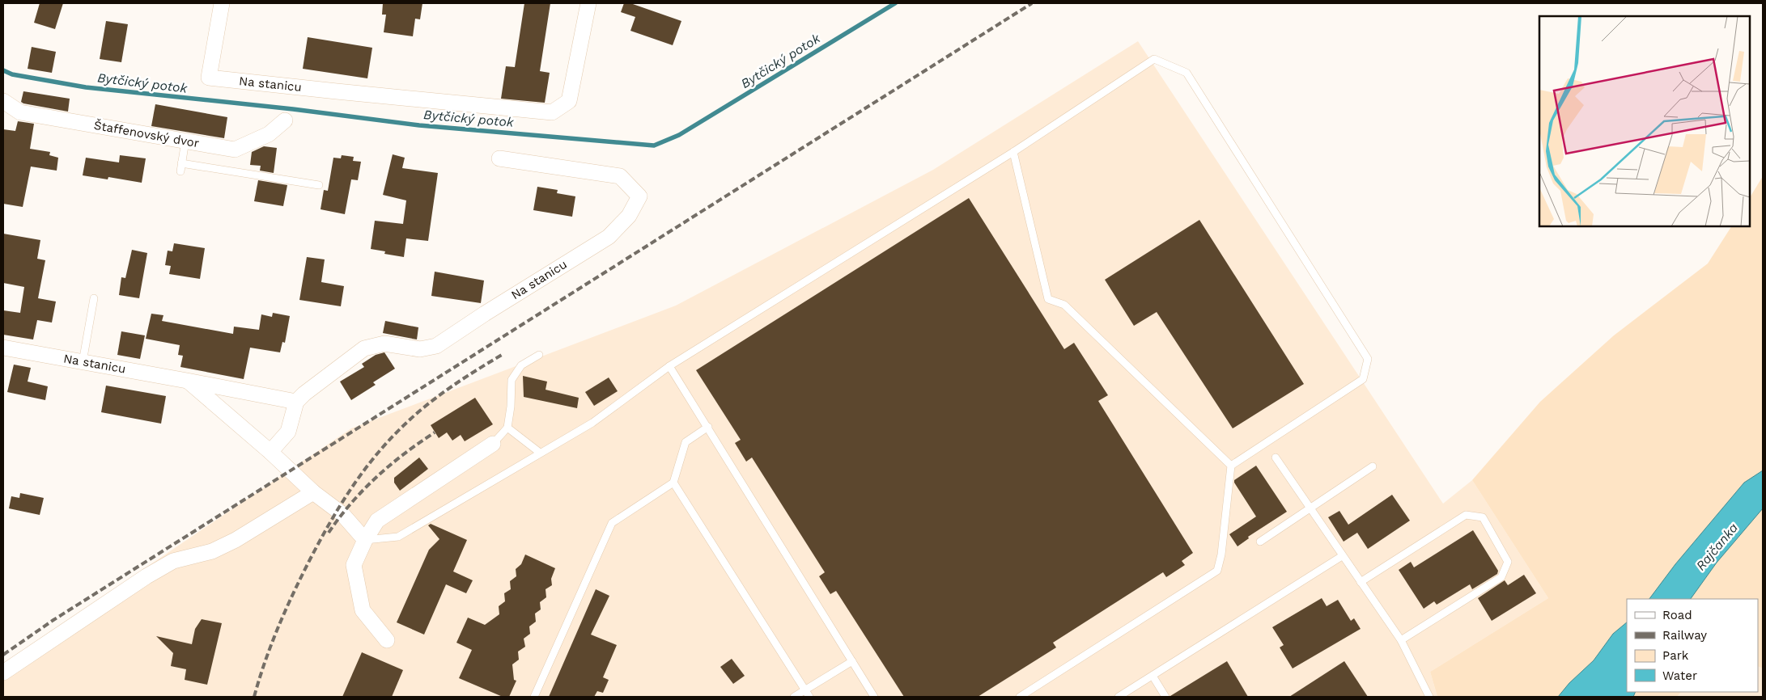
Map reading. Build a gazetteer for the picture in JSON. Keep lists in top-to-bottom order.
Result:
{
  "streets": {
    "street": ["Na stanicu", "Štaffenovský dvor"]
  },
  "water": ["Bytčický potok", "Rajčanka"],
  "legend": [
    "Road",
    "Railway",
    "Park",
    "Water"
  ]
}
